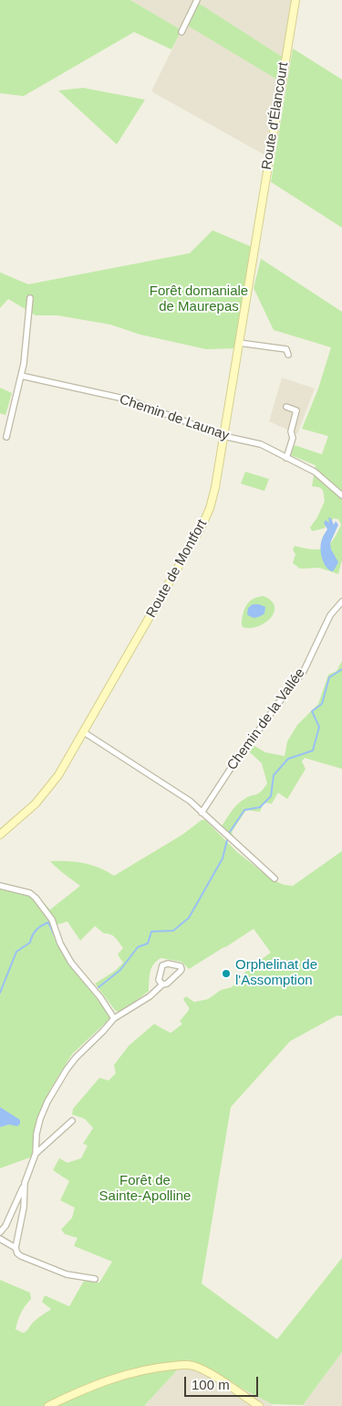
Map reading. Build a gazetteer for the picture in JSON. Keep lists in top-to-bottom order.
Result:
{
  "streets": {
    "street": [
      "Route d'Élancourt",
      "Chemin de Launay",
      "Route de Montfort",
      "Chemin de la Vallée"
    ]
  },
  "crossings": [
    ["Route d'Élancourt", "Route de Montfort"],
    ["Chemin de Launay", "Route de Montfort"]
  ],
  "parks": ["Forêt domaniale de Maurepas", "Forêt de Sainte-Apolline"],
  "places": ["Orphelinat de l'Assomption"],
  "scale_bar": "100 m"
}
